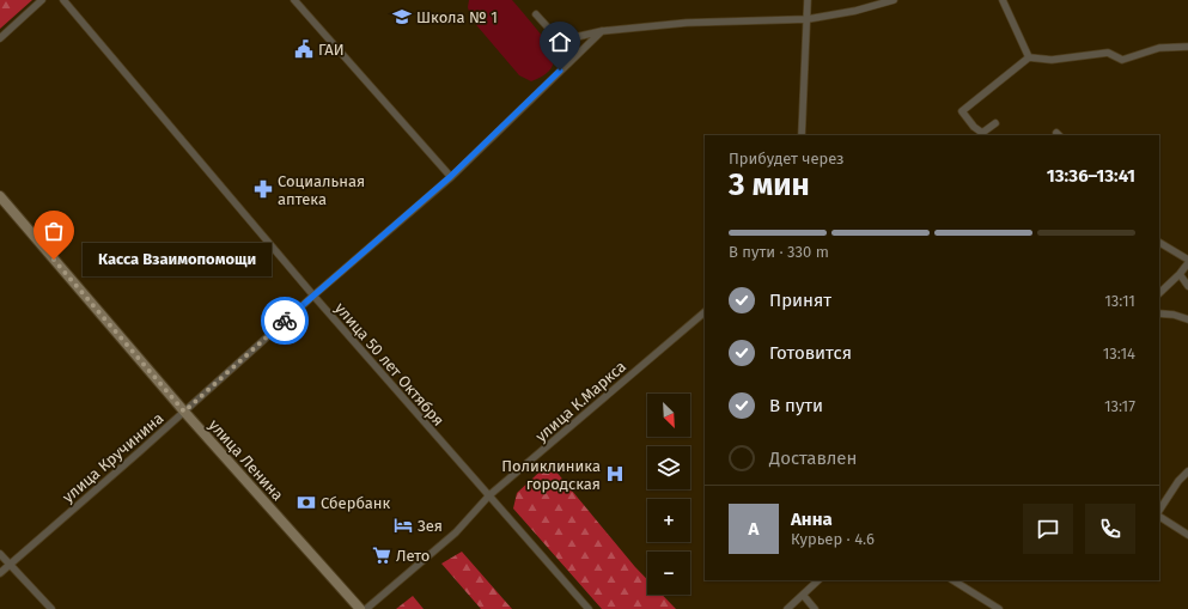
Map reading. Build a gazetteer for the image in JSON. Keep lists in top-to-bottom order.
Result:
{
  "streets": {
    "main road": ["улица Ленина"],
    "street": ["улица 50 лет Октября", "улица К.Маркса", "улица Кручинина"]
  },
  "crossings": [
    ["улица 50 лет Октября", "улица К.Маркса"],
    ["улица 50 лет Октября", "улица Кручинина"],
    ["улица Кручинина", "улица Ленина"]
  ],
  "places": {
    "school or university": ["Школа № 1"],
    "public building": ["ГАИ"],
    "pharmacy": ["Социальная аптека"],
    "other": ["Касса Взаимопомощи"],
    "hospital": ["Поликлиника городская"],
    "bank": ["Сбербанк"],
    "hotel": ["Зея"],
    "supermarket": ["Лето"]
  },
  "north": "bottom right",
  "page": {
    "heading": ["3 мин", "Прибудет через", "13:36–13:41"],
    "panel": ["Анна", "Курьер · 4.6"],
    "bar": "В пути · 330 m",
    "bubble": "Касса Взаимопомощи",
    "list": [
      ["Принят", "13:11"],
      ["Готовится", "13:14"],
      ["В пути", "13:17"],
      "Доставлен"
    ],
    "map_buttons": ["+", "−"],
    "round": "А"
  }
}
